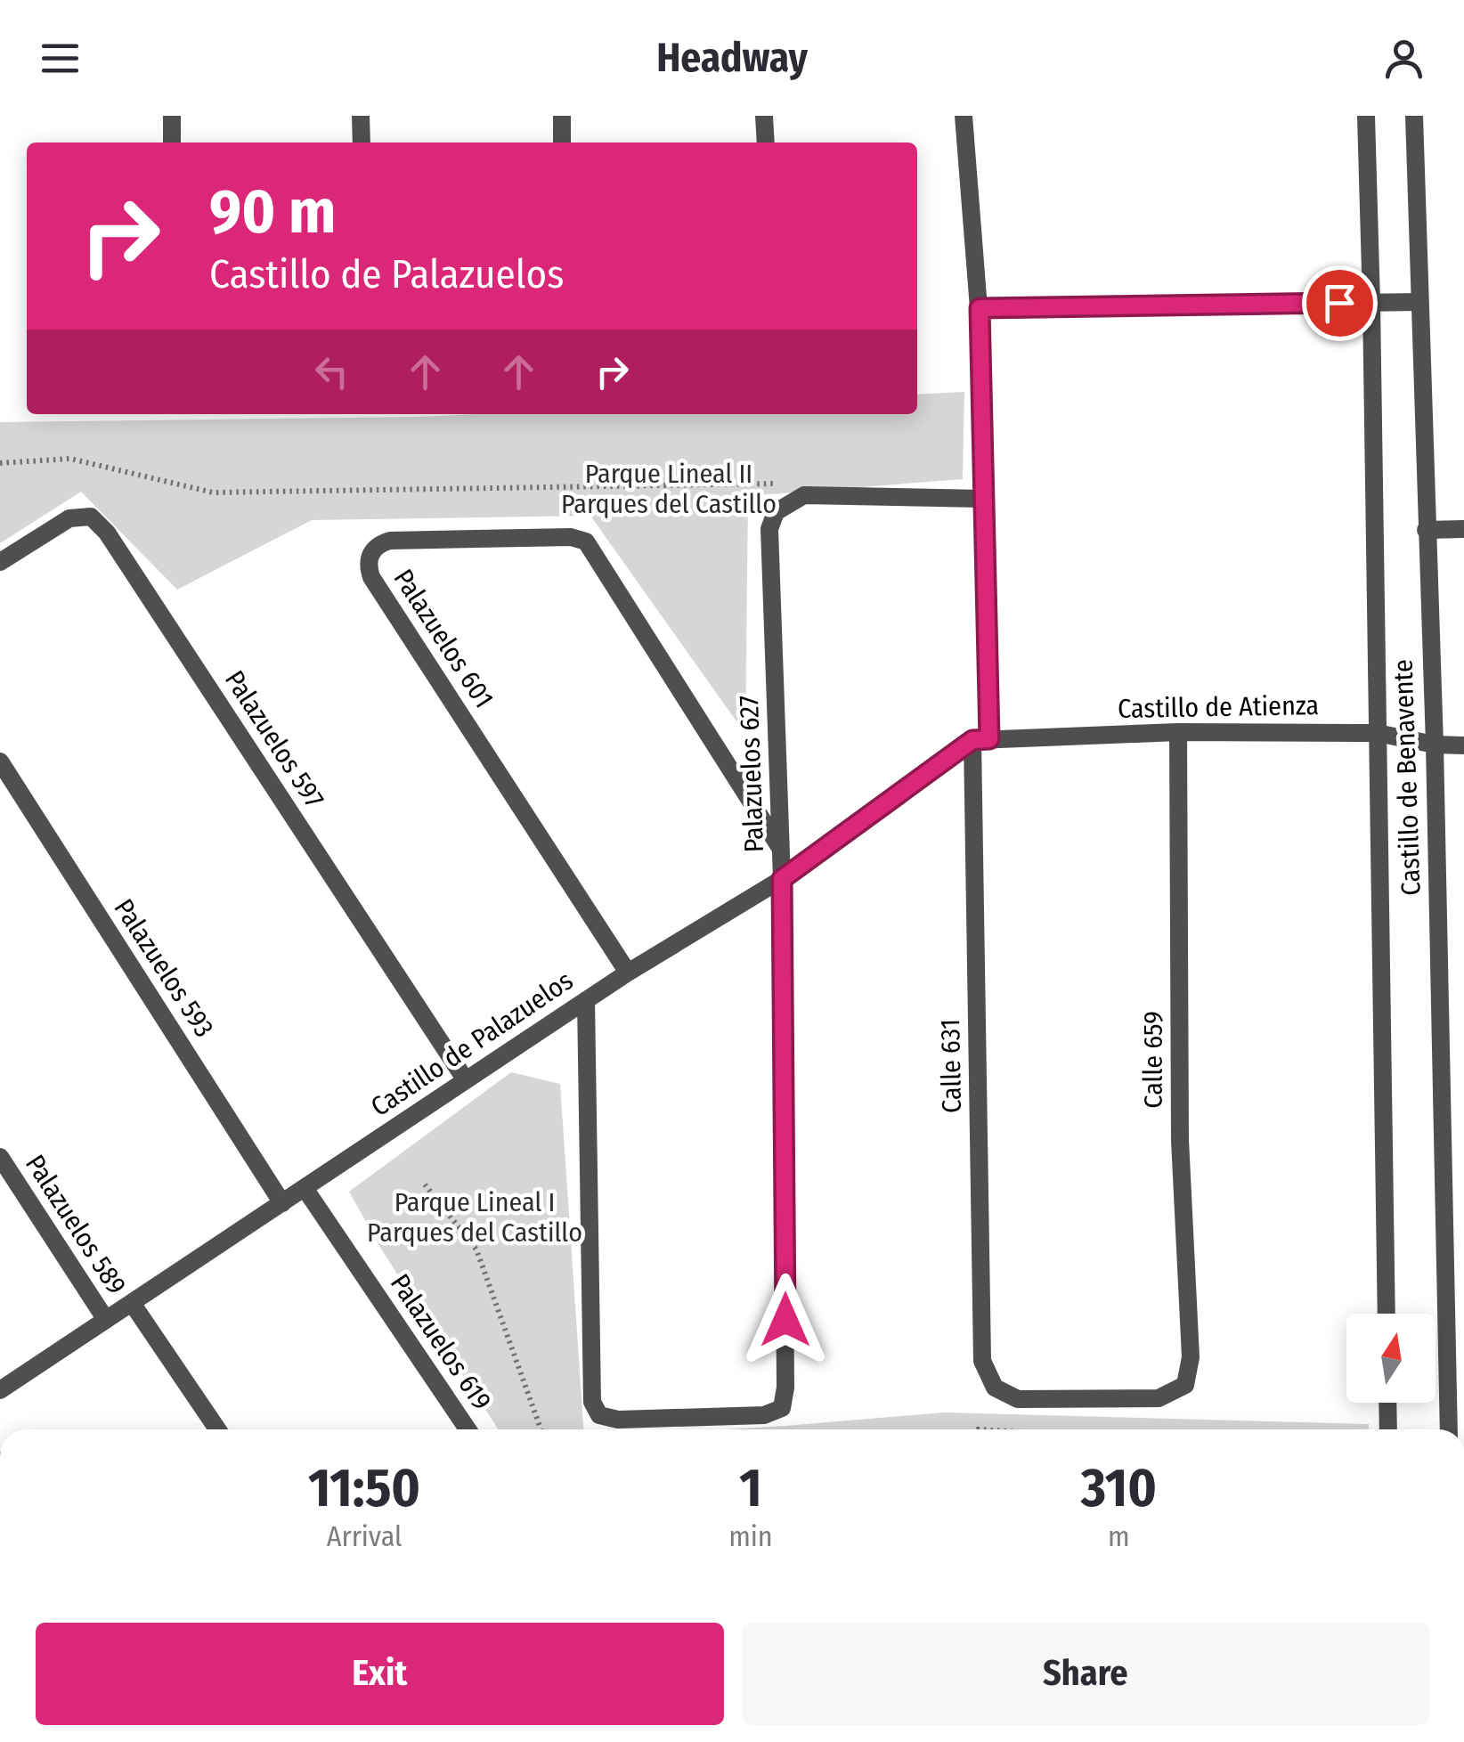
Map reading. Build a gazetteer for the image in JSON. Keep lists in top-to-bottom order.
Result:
{
  "streets": {
    "street": [
      "Palazuelos 601",
      "Castillo de Atienza",
      "Palazuelos 597",
      "Palazuelos 627",
      "Castillo de Benavente",
      "Palazuelos 593",
      "Castillo de Palazuelos",
      "Calle 659",
      "Calle 631",
      "Palazuelos 589",
      "Palazuelos 619"
    ]
  },
  "crossings": [
    ["Palazuelos 601", "Palazuelos 627"],
    ["Palazuelos 601", "Castillo de Palazuelos"],
    ["Castillo de Atienza", "Castillo de Benavente"],
    ["Castillo de Atienza", "Castillo de Palazuelos"],
    ["Castillo de Atienza", "Calle 659"],
    ["Castillo de Atienza", "Calle 631"],
    ["Palazuelos 597", "Castillo de Palazuelos"],
    ["Palazuelos 627", "Castillo de Palazuelos"],
    ["Palazuelos 627", "Calle 631"],
    ["Palazuelos 593", "Castillo de Palazuelos"],
    ["Castillo de Palazuelos", "Calle 631"],
    ["Castillo de Palazuelos", "Palazuelos 589"],
    ["Castillo de Palazuelos", "Palazuelos 619"],
    ["Calle 659", "Calle 631"]
  ],
  "parks": ["Parque Lineal II Parques del Castillo", "Parque Lineal I Parques del Castillo"],
  "north": "top",
  "page": {
    "header": "Headway",
    "turn": ["90 m", "Castillo de Palazuelos"],
    "eta": [
      "11:50",
      "Arrival",
      "1",
      "min",
      "310",
      "m"
    ],
    "buttons": ["Exit", "Share"]
  }
}
